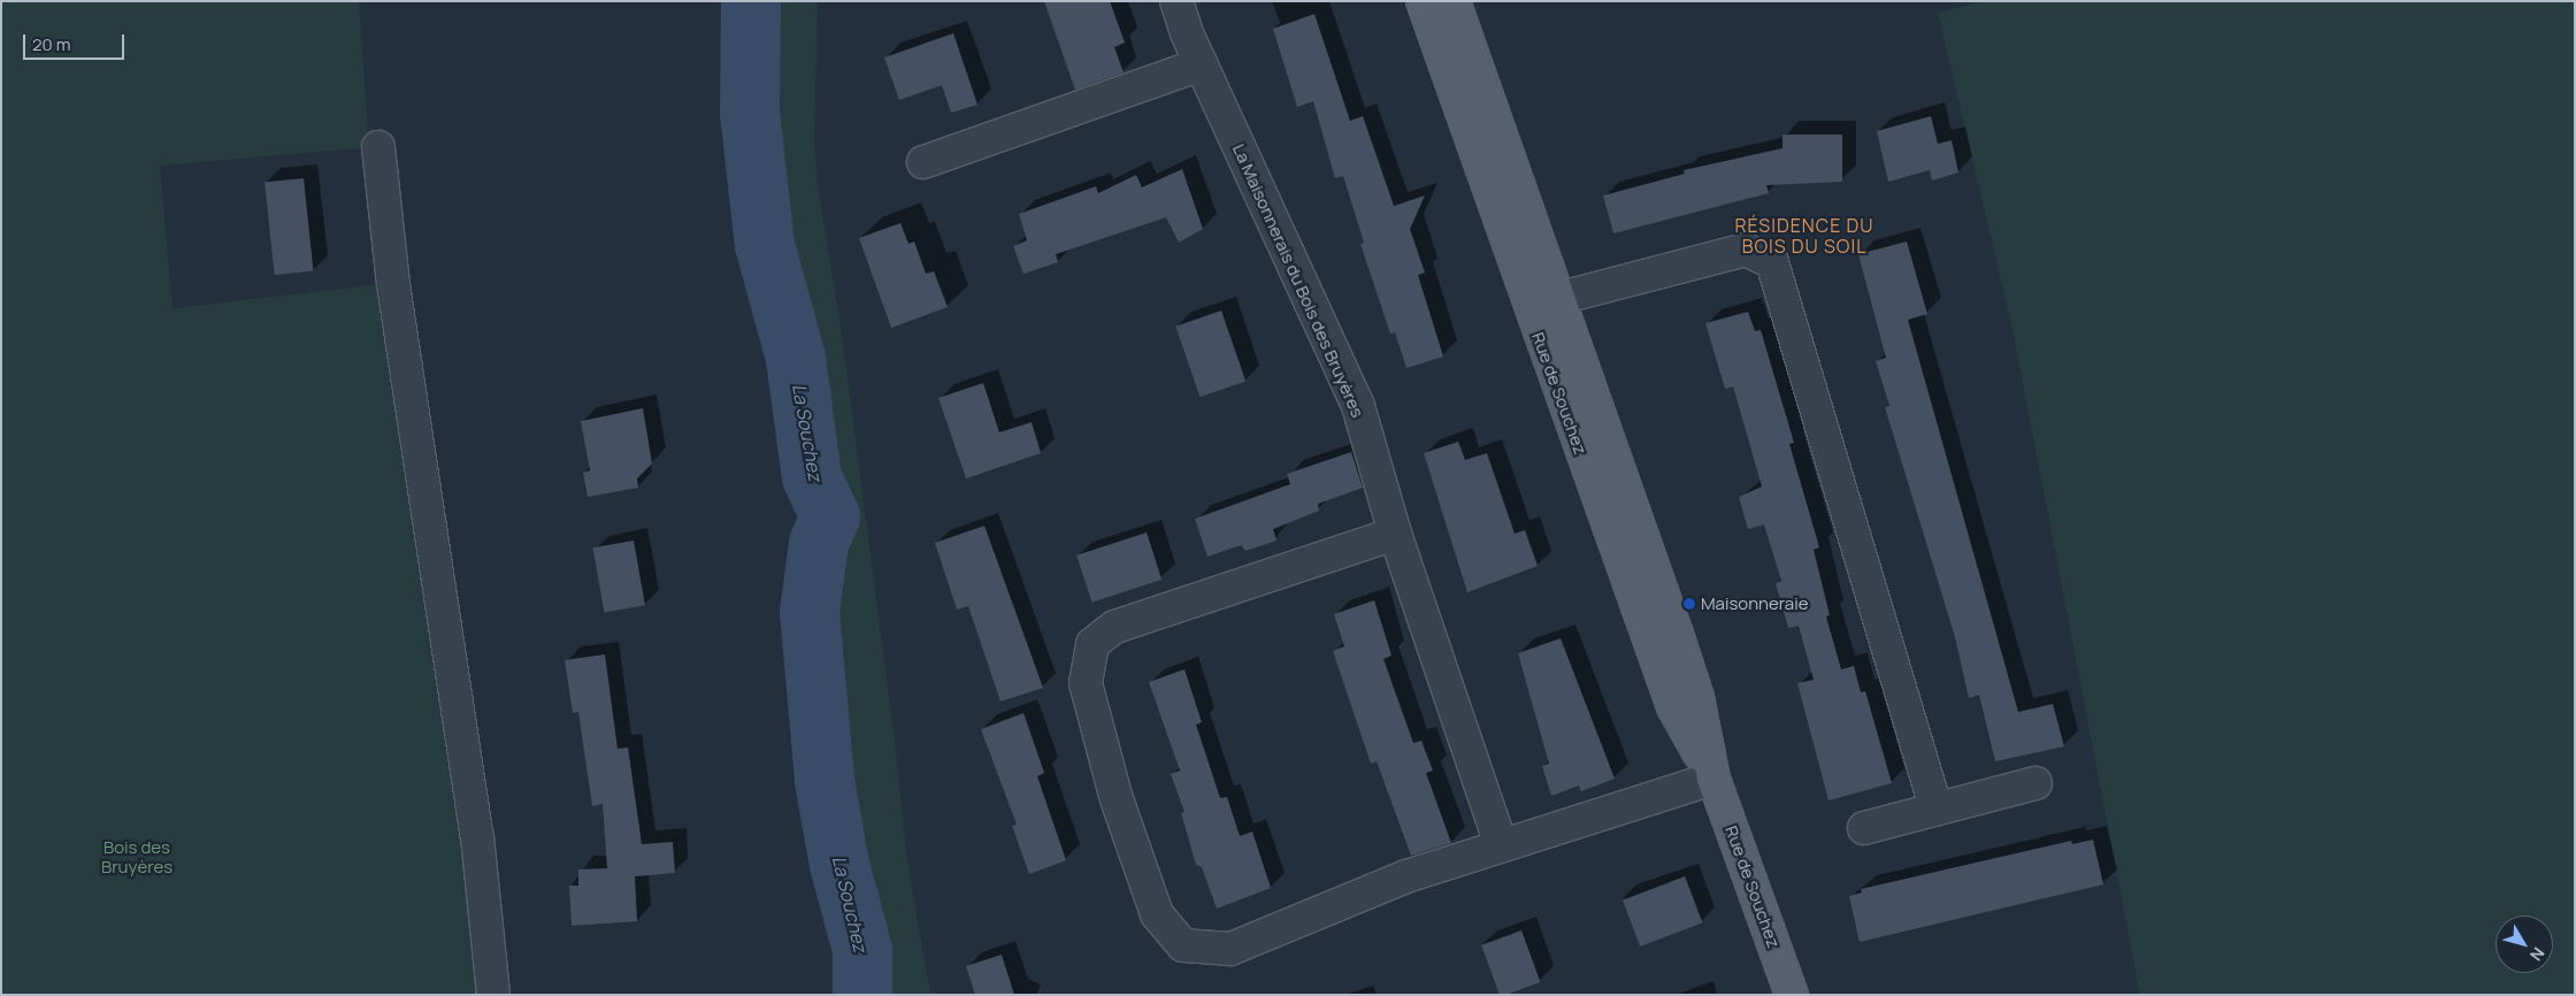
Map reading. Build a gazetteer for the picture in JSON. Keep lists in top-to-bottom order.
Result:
{
  "streets": {
    "main road": ["Rue de Souchez"],
    "street": ["La Maisonnerais du Bois des Bruyères"]
  },
  "districts": ["RÉSIDENCE DU BOIS DU SOIL"],
  "water": ["La Souchez"],
  "parks": ["Bois des Bruyères"],
  "places": ["Maisonneraie"],
  "scale_bar": "20 m",
  "north": "bottom right"
}
